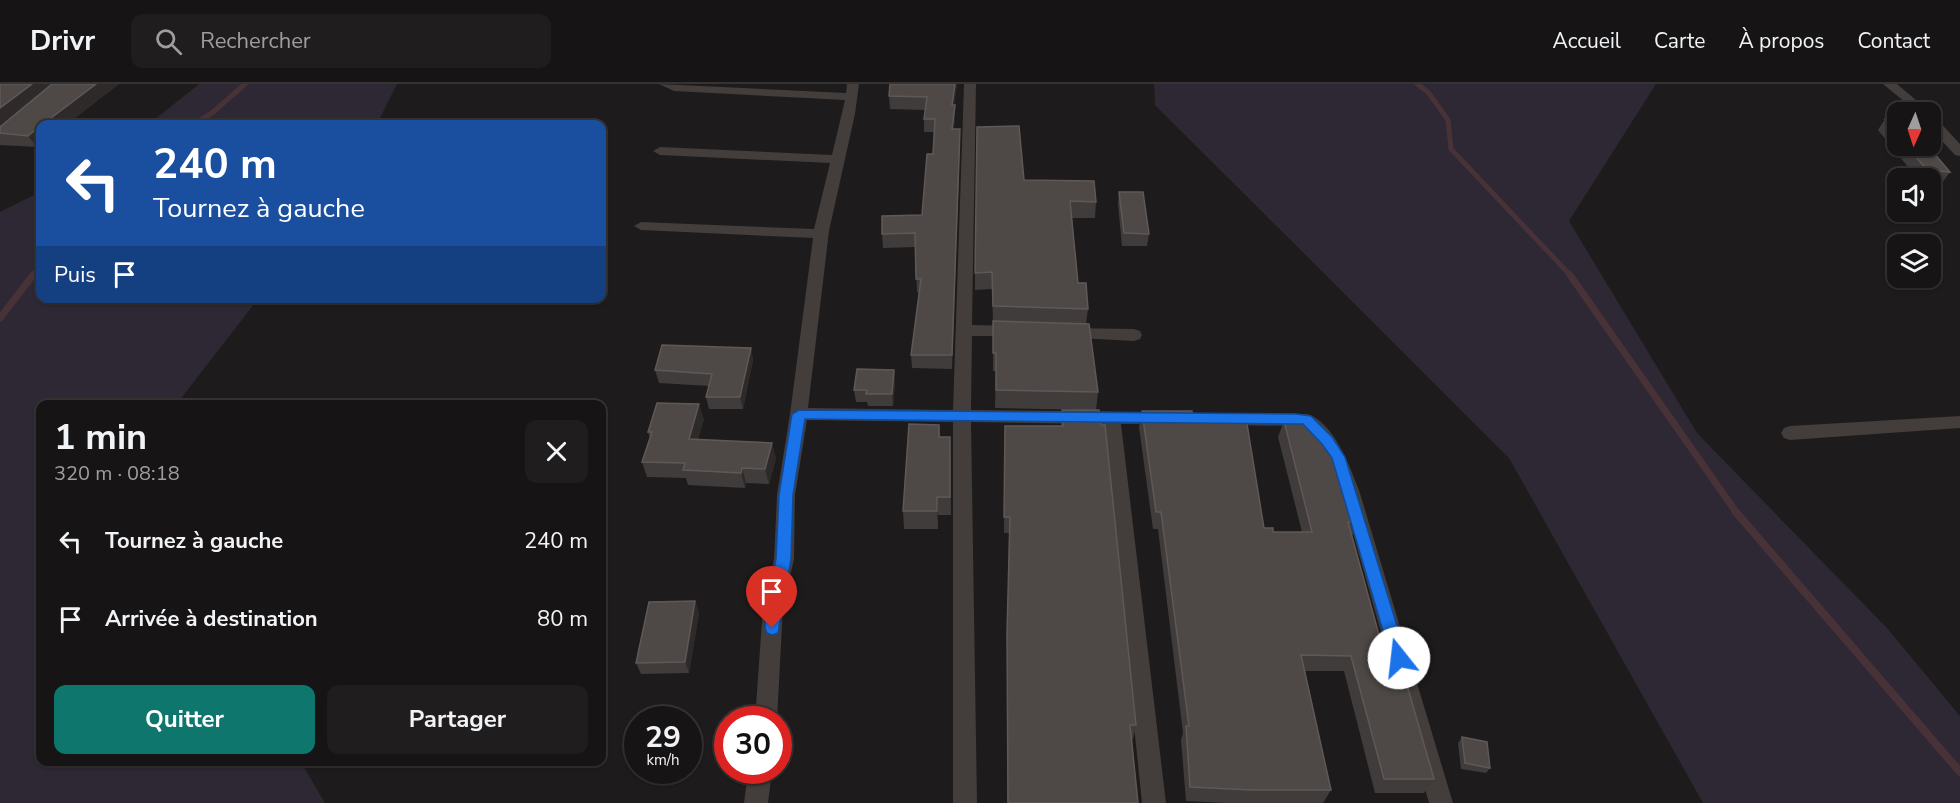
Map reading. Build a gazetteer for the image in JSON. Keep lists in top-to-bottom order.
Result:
{
  "north": "bottom",
  "page": {
    "header": "Drivr",
    "search": "Rechercher",
    "nav": [
      "Accueil",
      "Carte",
      "À propos",
      "Contact"
    ],
    "turn": ["240 m", "Tournez à gauche"],
    "then": "Puis",
    "heading": ["1 min", "320 m · 08:18"],
    "list": [
      {
        "name": "Tournez à gauche",
        "value": "240 m"
      },
      {
        "name": "Arrivée à destination",
        "value": "80 m"
      }
    ],
    "buttons": ["Quitter", "Partager"],
    "speed": "29 km/h",
    "limit": "30"
  }
}
